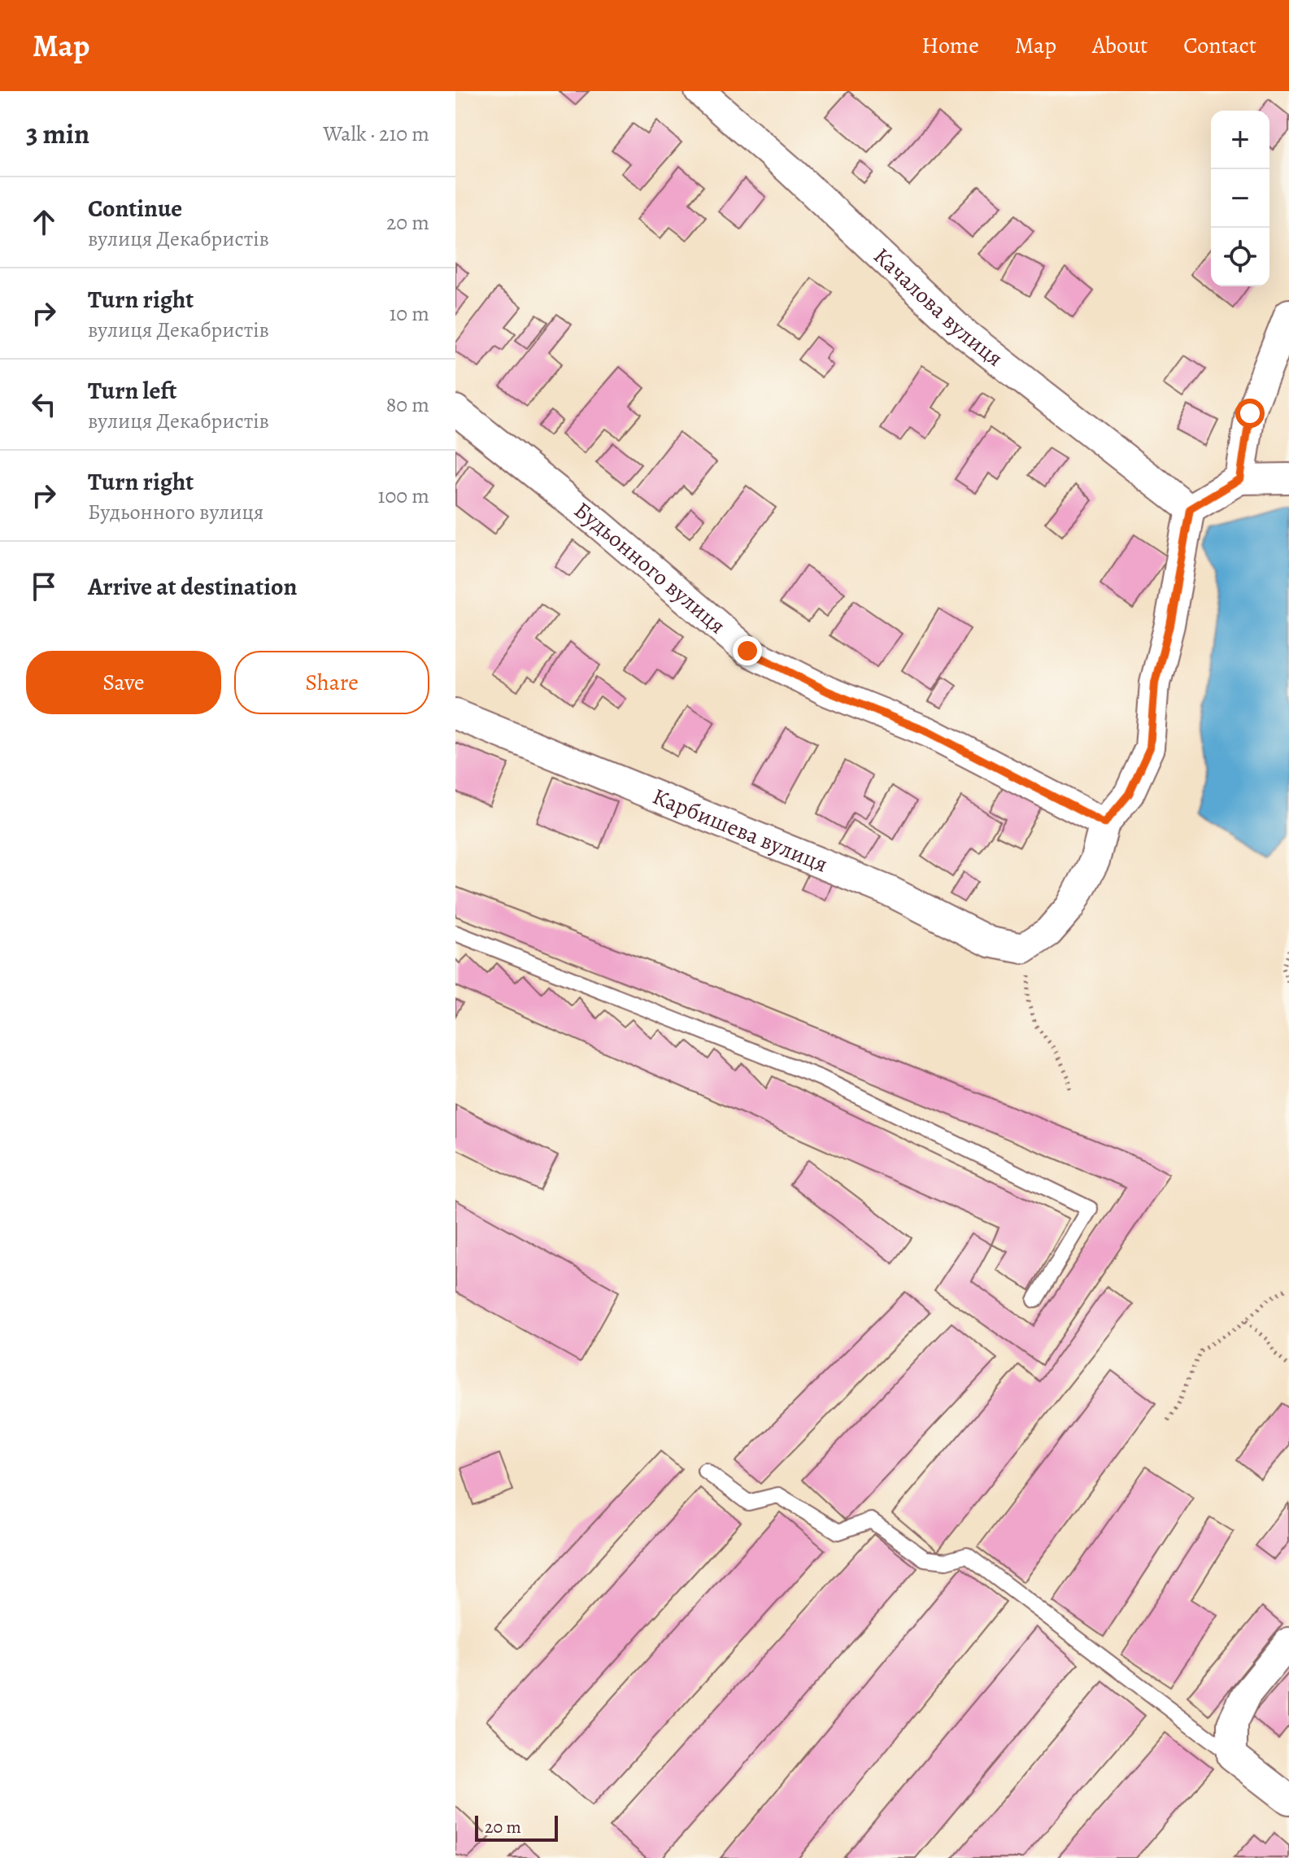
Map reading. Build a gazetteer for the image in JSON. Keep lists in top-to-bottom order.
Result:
{
  "streets": {
    "street": ["Качалова вулиця", "Будьонного вулиця", "Карбишева вулиця"]
  },
  "scale_bar": "20 m",
  "page": {
    "header": "Map",
    "nav": [
      "Home",
      "Map",
      "About",
      "Contact"
    ],
    "heading": ["3 min", "Walk · 210 m"],
    "map_buttons": ["+", "−"],
    "list": [
      ["Continue", "вулиця Декабристів", "20 m"],
      ["Turn right", "вулиця Декабристів", "10 m"],
      ["Turn left", "вулиця Декабристів", "80 m"],
      ["Turn right", "Будьонного вулиця", "100 m"],
      "Arrive at destination"
    ],
    "buttons": ["Save", "Share"],
    "scale": "20 m"
  }
}
